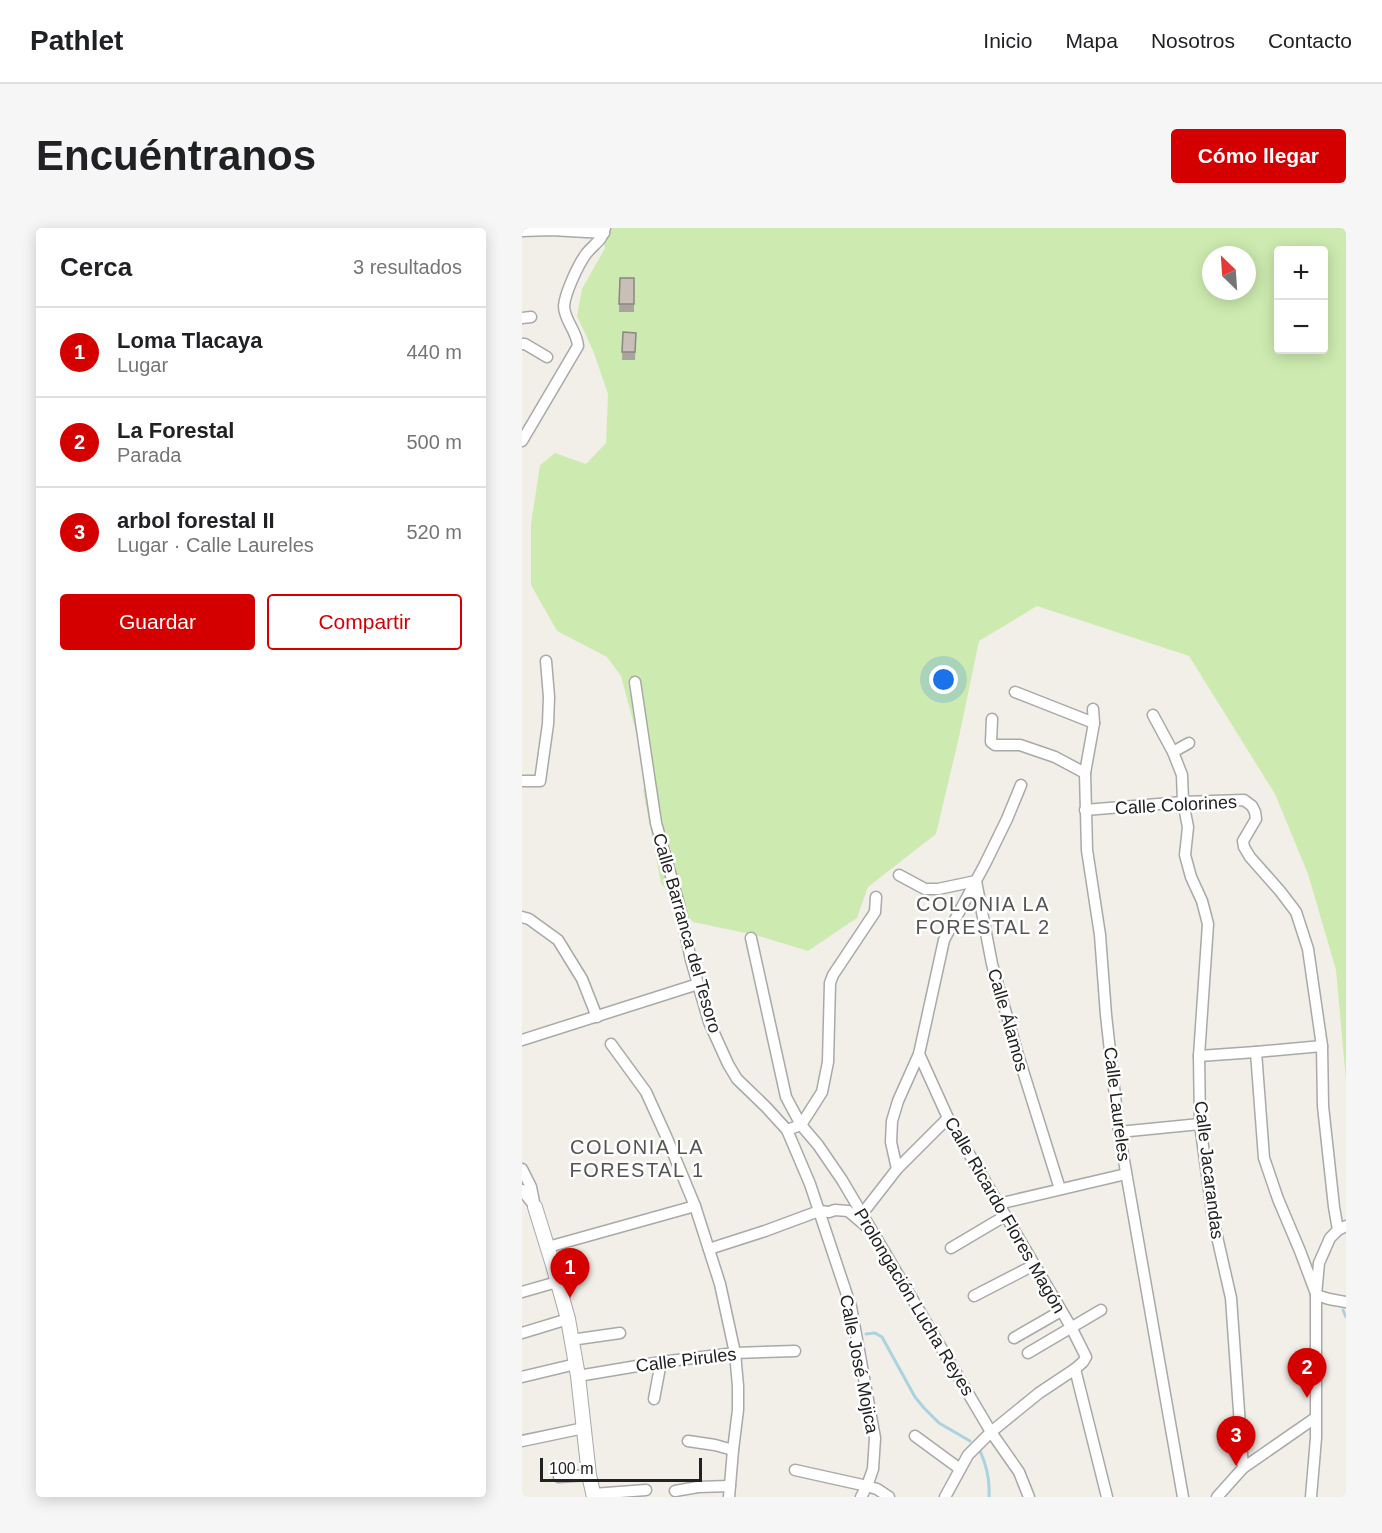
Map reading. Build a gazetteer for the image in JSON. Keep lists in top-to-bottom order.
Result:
{
  "streets": {
    "street": [
      "Calle Colorines",
      "Calle Barranca del Tesoro",
      "Calle Álamos",
      "Calle Laureles",
      "Calle Jacarandas",
      "Calle Ricardo Flores Magón",
      "Prolongación Lucha Reyes",
      "Calle Pirules",
      "Calle José Mojica"
    ]
  },
  "crossings": [
    ["Calle Colorines", "Calle Laureles"],
    ["Calle Colorines", "Calle Jacarandas"],
    ["Calle Barranca del Tesoro", "Calle José Mojica"]
  ],
  "districts": ["COLONIA LA FORESTAL 2", "COLONIA LA FORESTAL 1"],
  "scale_bar": "100 m",
  "north": "top left",
  "page": {
    "header": "Pathlet",
    "nav": [
      "Inicio",
      "Mapa",
      "Nosotros",
      "Contacto"
    ],
    "buttons": [
      "Cómo llegar",
      ["Guardar", "Compartir"]
    ],
    "title": "Encuéntranos",
    "heading": ["Cerca", "3 resultados"],
    "map_buttons": ["+", "−"],
    "list": [
      {
        "mark": "1",
        "name": "Loma Tlacaya",
        "note": "Lugar",
        "value": "440 m"
      },
      {
        "mark": "2",
        "name": "La Forestal",
        "note": "Parada",
        "value": "500 m"
      },
      {
        "mark": "3",
        "name": "arbol forestal II",
        "note": "Lugar · Calle Laureles",
        "value": "520 m"
      }
    ],
    "pins": ["1", "2", "3"],
    "scale": "100 m"
  }
}
